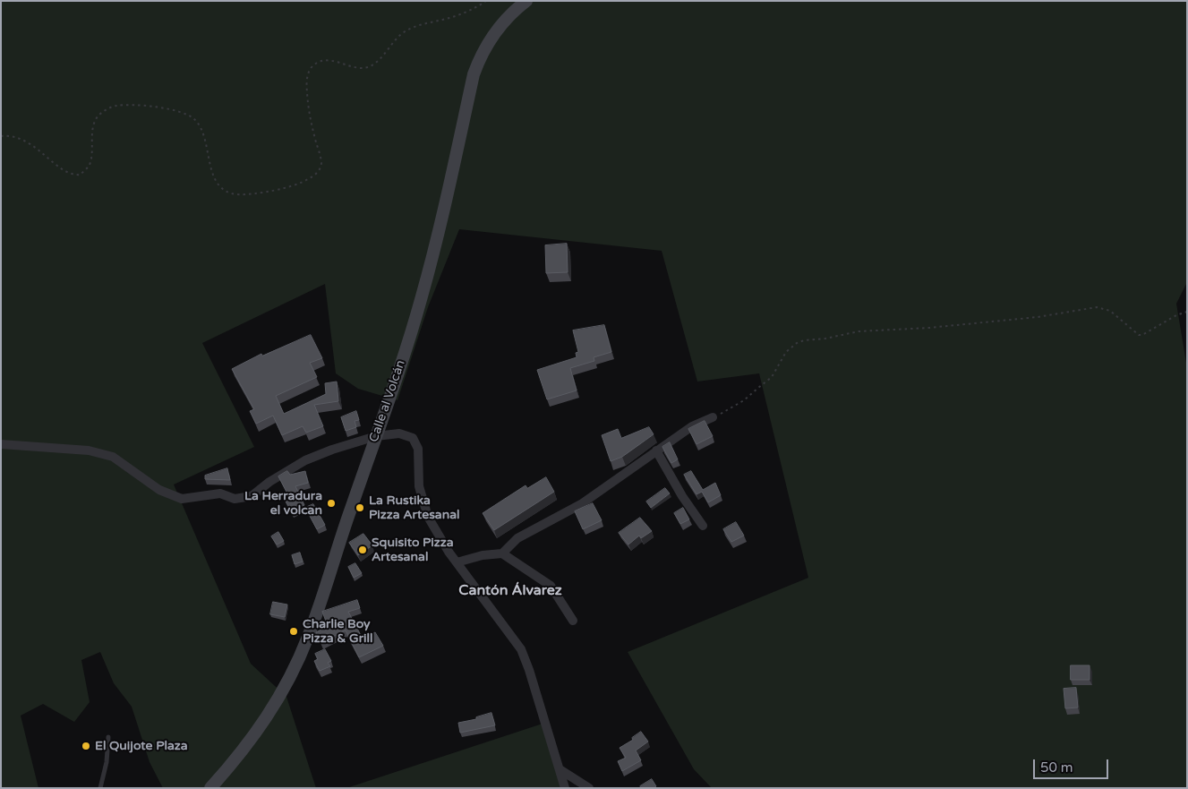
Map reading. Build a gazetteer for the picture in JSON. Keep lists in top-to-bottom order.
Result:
{
  "streets": {
    "street": ["Calle al Volcán"]
  },
  "districts": ["Cantón Álvarez"],
  "places": [
    "La Herradura el volcan",
    "La Rustika Pizza Artesanal",
    "Squisito Pizza Artesanal",
    "Charlie Boy Pizza & Grill",
    "El Quijote Plaza"
  ],
  "scale_bar": "50 m"
}
